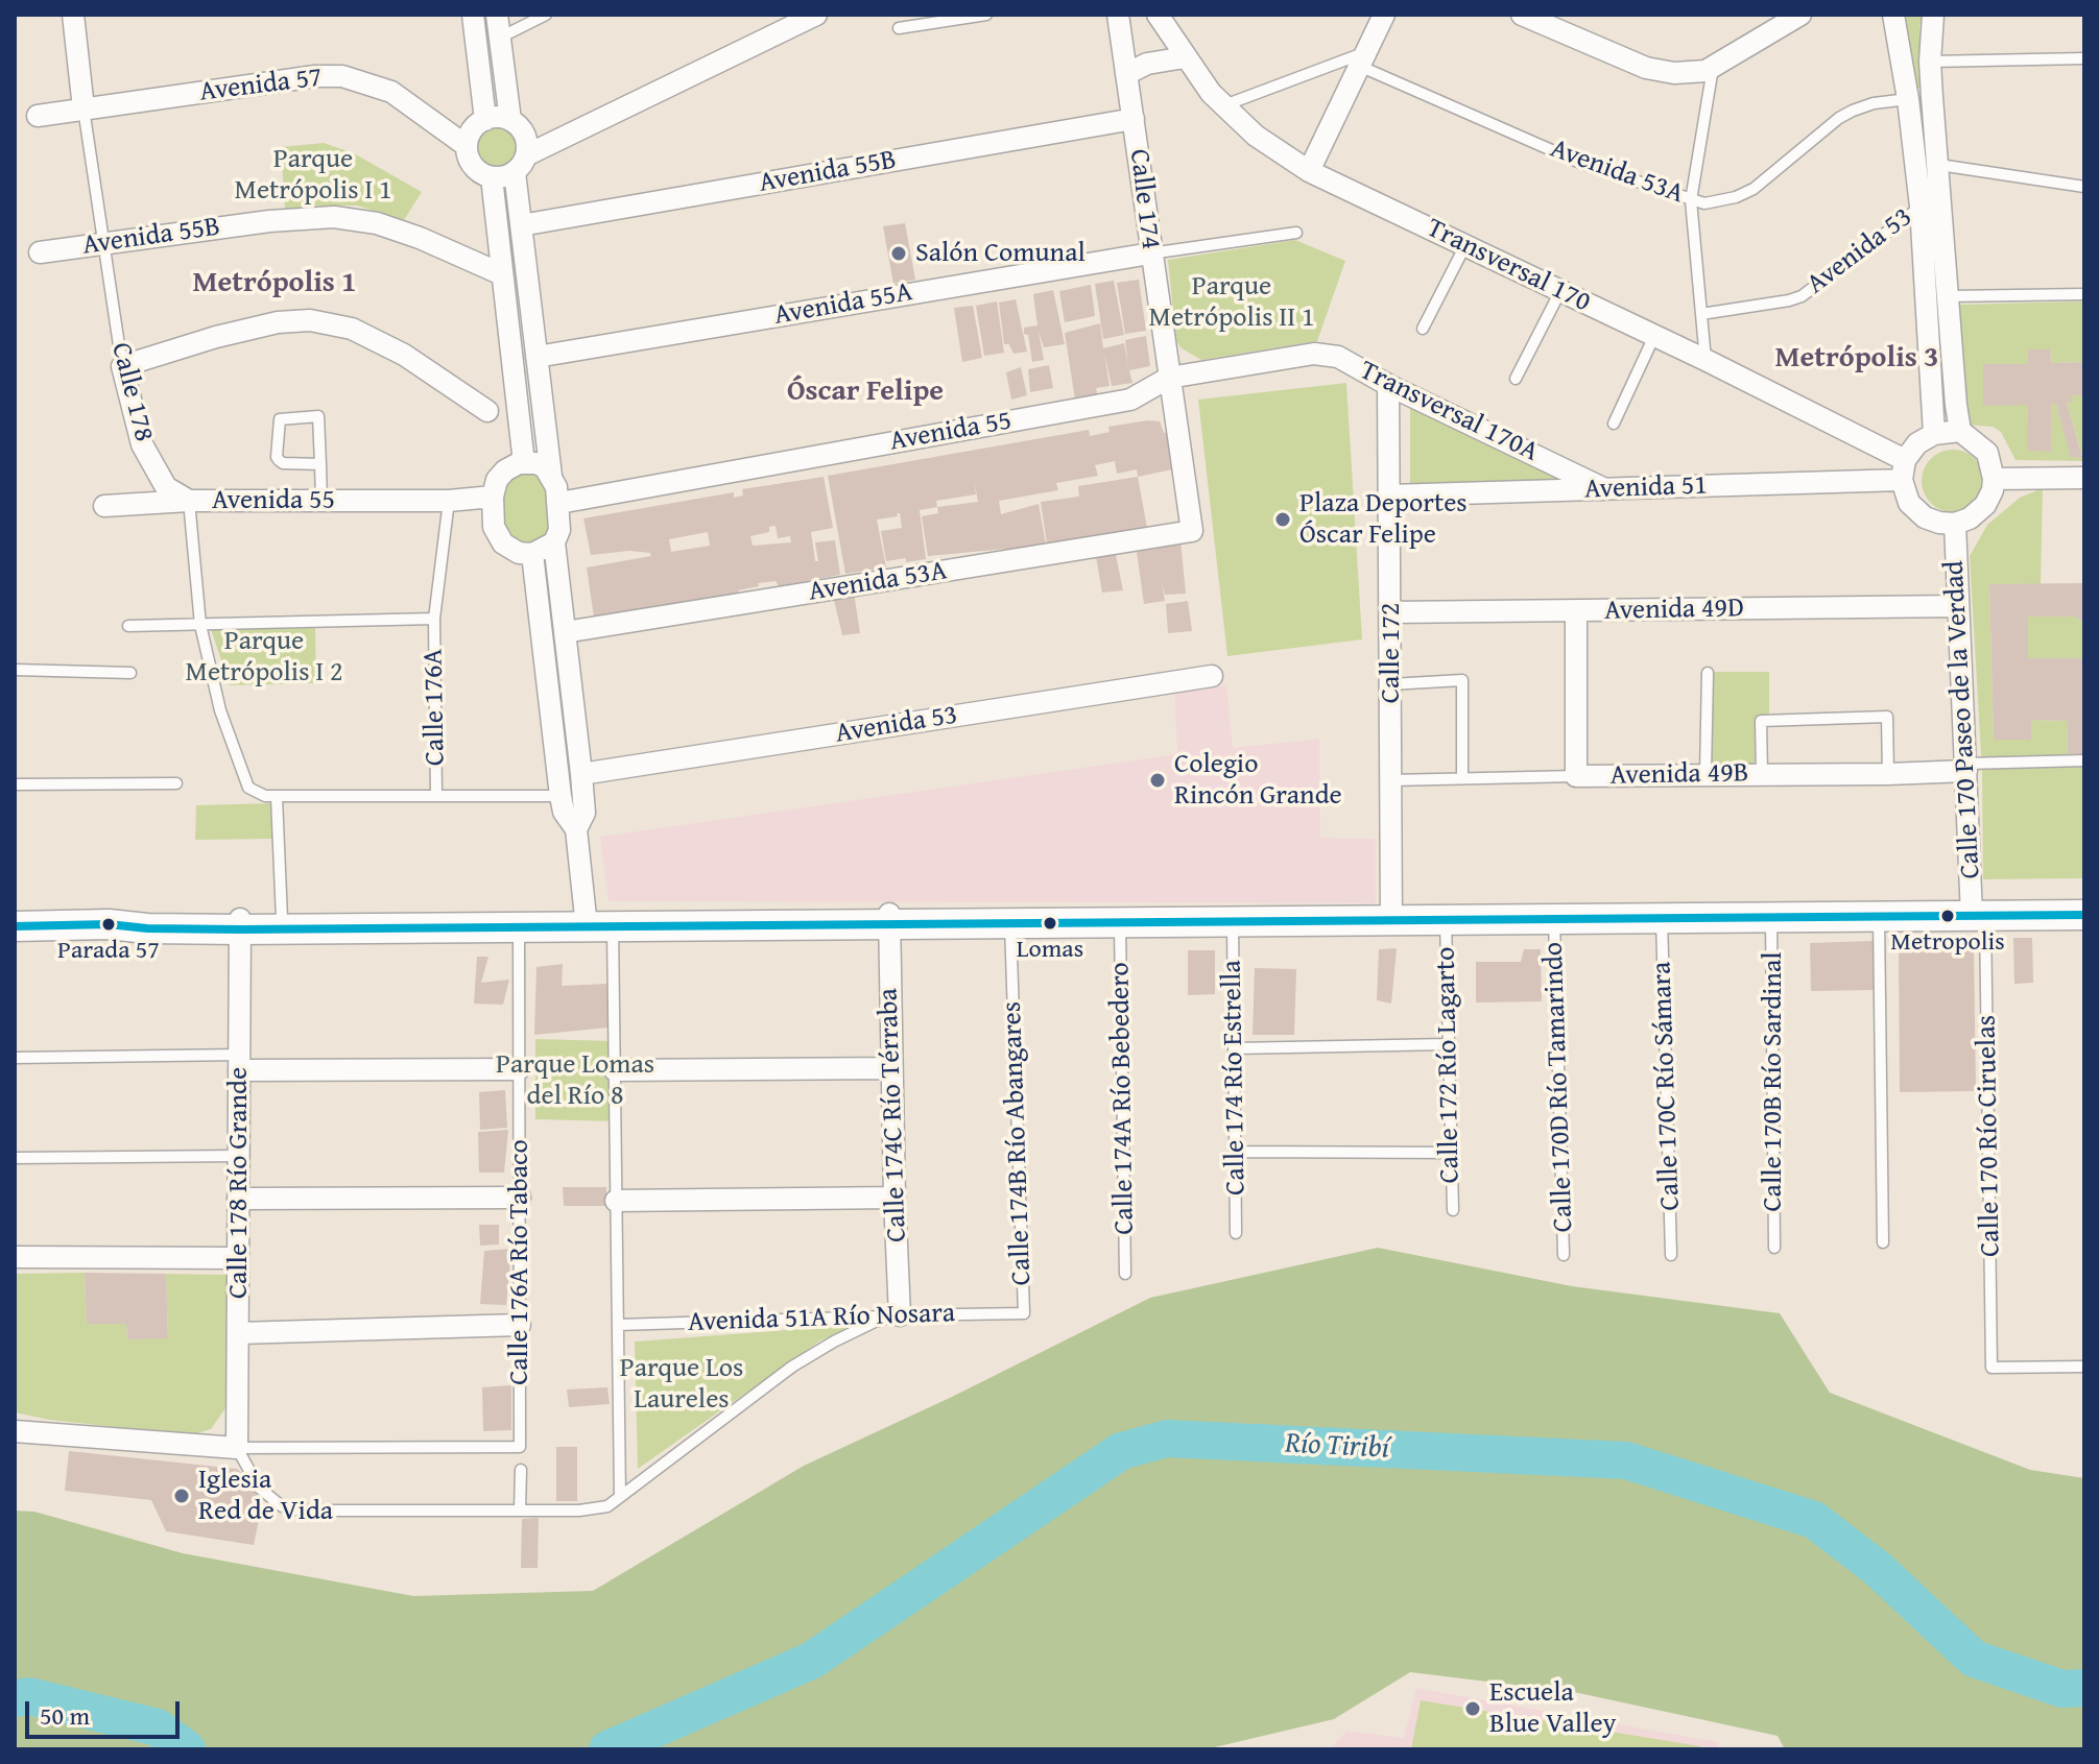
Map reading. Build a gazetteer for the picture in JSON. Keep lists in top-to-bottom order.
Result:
{
  "streets": {
    "street": [
      "Avenida 57",
      "Avenida 55B",
      "Avenida 53A",
      "Calle 174",
      "Avenida 53",
      "Transversal 170",
      "Avenida 55A",
      "Calle 178",
      "Transversal 170A",
      "Avenida 55",
      "Avenida 51",
      "Avenida 49D",
      "Calle 172",
      "Calle 170 Paseo de la Verdad",
      "Avenida 49B",
      "Calle 174C Río Térraba",
      "Calle 178 Río Grande"
    ],
    "lane": [
      "Calle 176A",
      "Calle 172 Río Lagarto",
      "Calle 174 Río Estrella",
      "Calle 170B Río Sardinal",
      "Calle 170C Río Sámara",
      "Calle 170D Río Tamarindo",
      "Calle 174A Río Bebedero",
      "Calle 170 Río Ciruelas",
      "Calle 174B Río Abangares",
      "Calle 176A Río Tabaco",
      "Avenida 51A Río Nosara"
    ]
  },
  "crossings": [
    ["Avenida 57", "Calle 178"],
    ["Avenida 55B", "Calle 174"],
    ["Avenida 55B", "Calle 178"],
    ["Avenida 53A", "Calle 174"],
    ["Calle 174", "Avenida 55A"],
    ["Calle 174", "Avenida 55"],
    ["Transversal 170", "Avenida 51"],
    ["Transversal 170", "Calle 170 Paseo de la Verdad"],
    ["Calle 178", "Avenida 55"],
    ["Transversal 170A", "Avenida 55"],
    ["Transversal 170A", "Avenida 51"],
    ["Transversal 170A", "Calle 172"],
    ["Avenida 55", "Calle 176A"],
    ["Avenida 51", "Calle 172"],
    ["Avenida 51", "Calle 170 Paseo de la Verdad"],
    ["Avenida 49D", "Calle 172"],
    ["Avenida 49D", "Calle 170 Paseo de la Verdad"],
    ["Calle 172", "Avenida 49B"],
    ["Calle 170 Paseo de la Verdad", "Avenida 49B"],
    ["Calle 170 Paseo de la Verdad", "Calle 170 Río Ciruelas"],
    ["Calle 174C Río Térraba", "Avenida 51A Río Nosara"],
    ["Calle 174B Río Abangares", "Avenida 51A Río Nosara"],
    ["Calle 178 Río Grande", "Calle 176A Río Tabaco"]
  ],
  "districts": ["Metrópolis 1", "Metrópolis 3", "Óscar Felipe"],
  "water": ["Río Tiribí"],
  "parks": [
    "Parque Metrópolis I 1",
    "Parque Metrópolis II 1",
    "Parque Metrópolis I 2",
    "Parque Lomas del Río 8",
    "Parque Los Laureles"
  ],
  "places": [
    "Salón Comunal",
    "Plaza Deportes Óscar Felipe",
    "Colegio Rincón Grande",
    "Metropolis",
    "Lomas",
    "Parada 57",
    "Iglesia Red de Vida",
    "Escuela Blue Valley"
  ],
  "scale_bar": "50 m"
}
